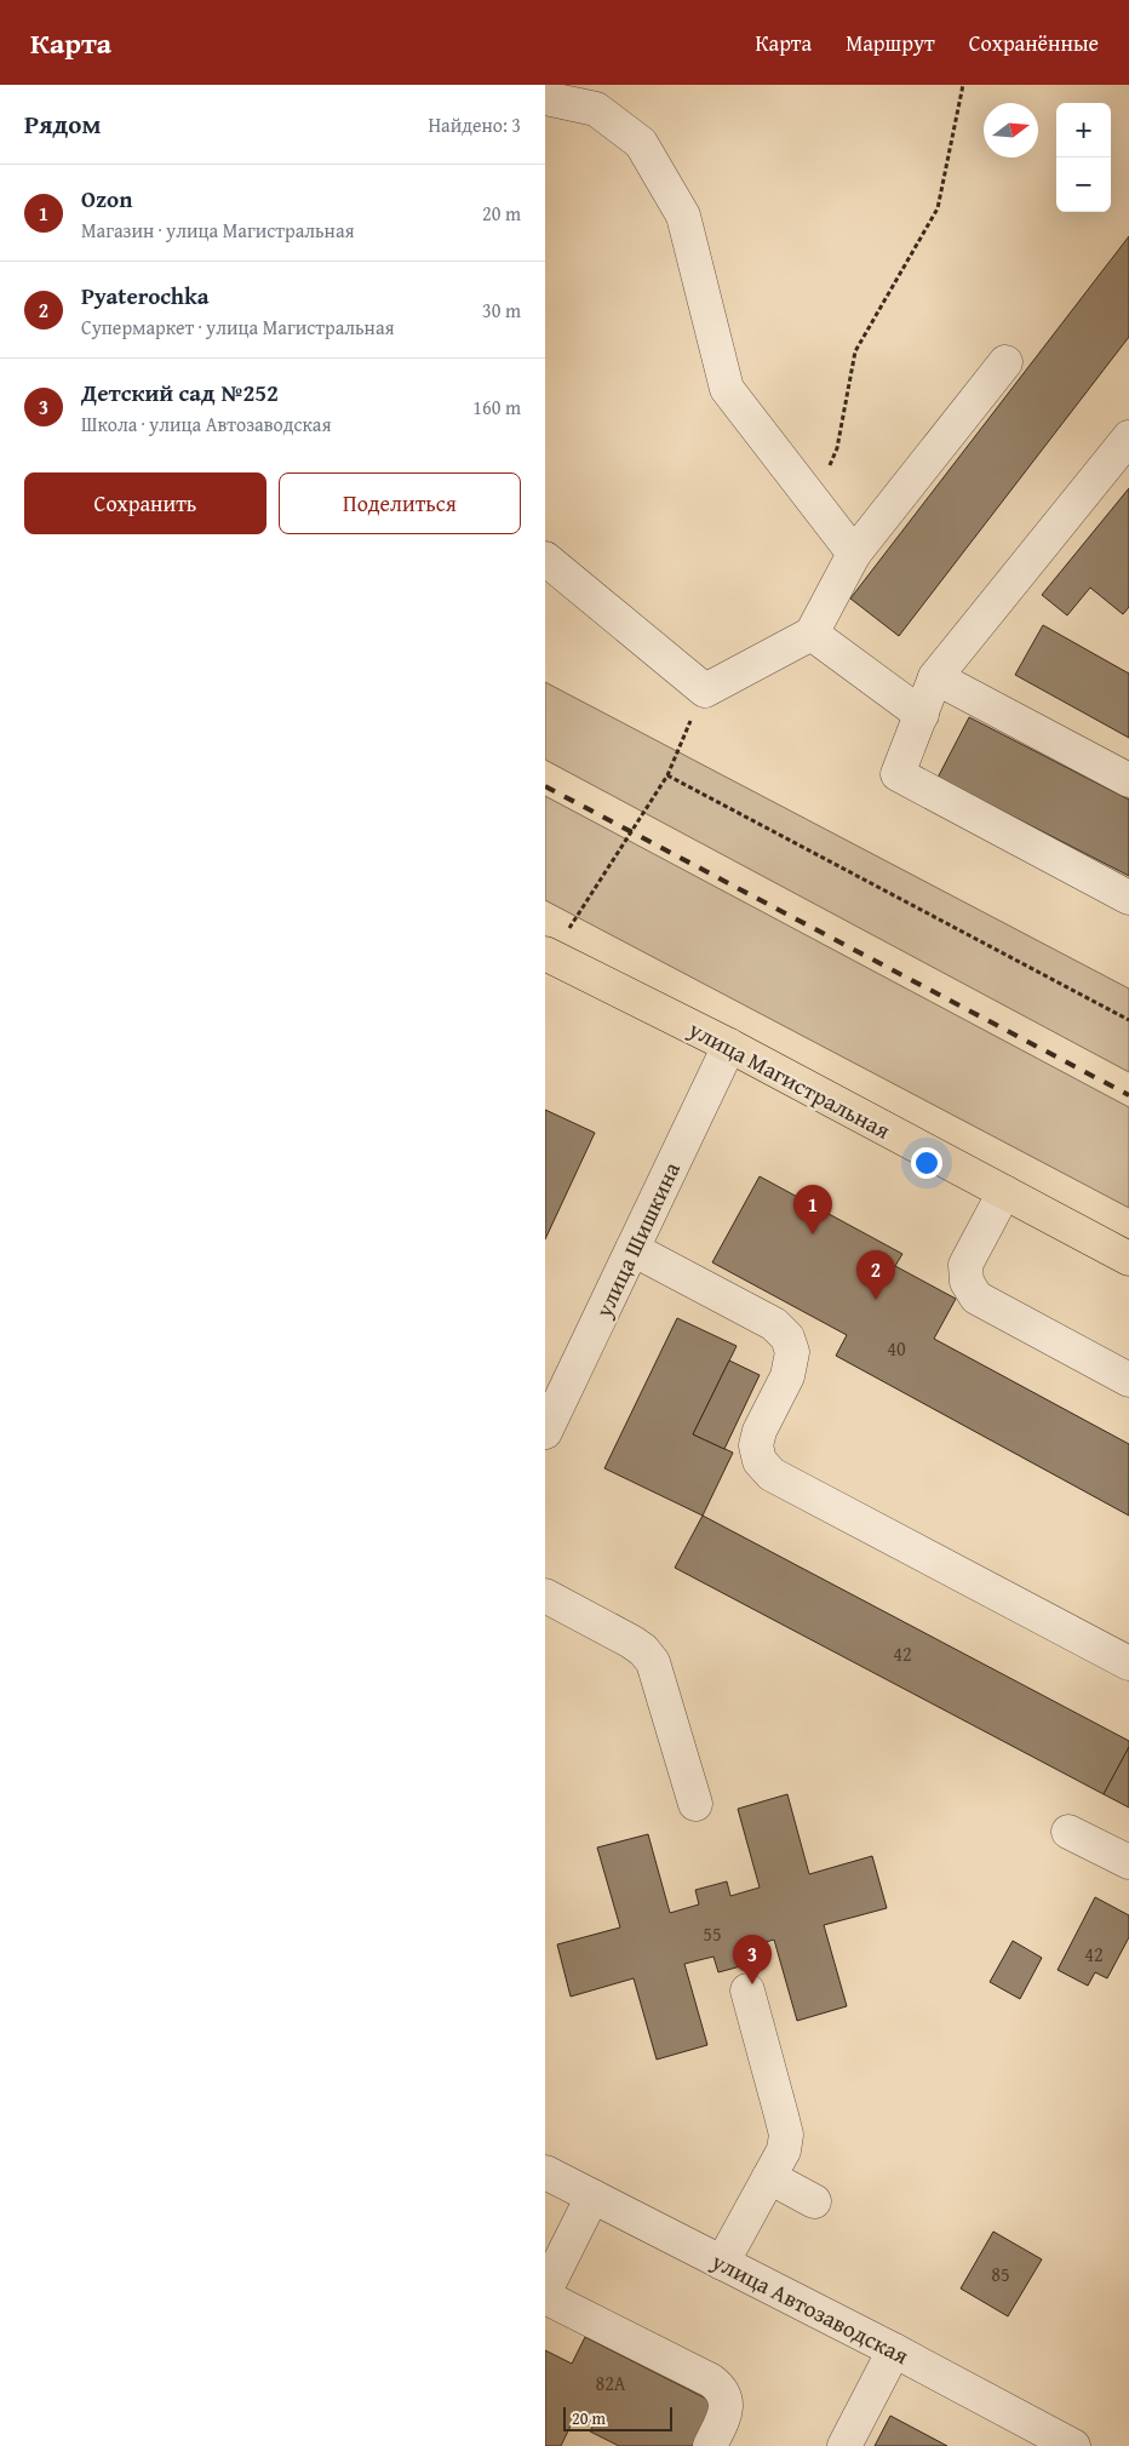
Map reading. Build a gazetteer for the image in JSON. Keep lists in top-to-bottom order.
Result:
{
  "streets": {
    "main road": ["улица Магистральная"],
    "street": ["улица Шишкина", "улица Автозаводская"]
  },
  "crossings": [
    ["улица Магистральная", "улица Шишкина"]
  ],
  "house_numbers": [
    "40",
    "42",
    "55",
    "42",
    "85",
    "82А"
  ],
  "scale_bar": "20 m",
  "north": "right",
  "page": {
    "header": "Карта",
    "nav": ["Карта", "Маршрут", "Сохранённые"],
    "heading": ["Рядом", "Найдено: 3"],
    "map_buttons": ["+", "−"],
    "list": [
      {
        "mark": "1",
        "name": "Ozon",
        "note": "Магазин · улица Магистральная",
        "value": "20 m"
      },
      {
        "mark": "2",
        "name": "Pyaterochka",
        "note": "Супермаркет · улица Магистральная",
        "value": "30 m"
      },
      {
        "mark": "3",
        "name": "Детский сад №252",
        "note": "Школа · улица Автозаводская",
        "value": "160 m"
      }
    ],
    "buttons": ["Сохранить", "Поделиться"],
    "pins": ["1", "2", "3"],
    "scale": "20 m"
  }
}
